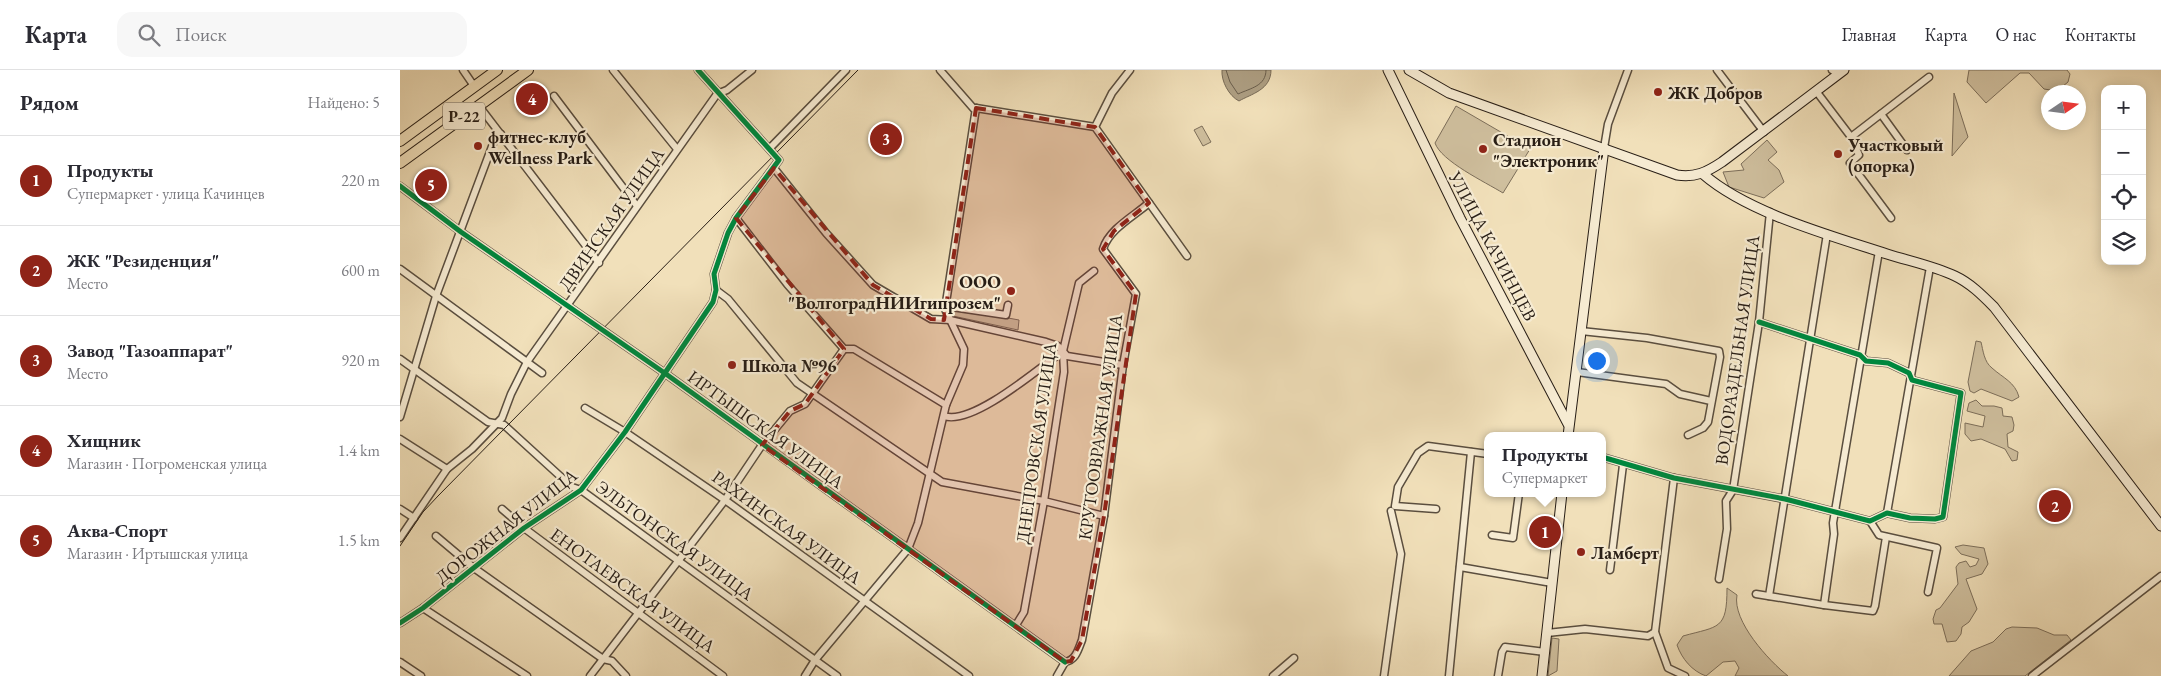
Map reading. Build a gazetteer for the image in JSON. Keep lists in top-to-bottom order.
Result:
{
  "streets": {
    "highway": ["Р-22"],
    "main road": ["УЛИЦА КАЧИНЦЕВ"],
    "street": [
      "ДВИНСКАЯ УЛИЦА",
      "ВОДОРАЗДЕЛЬНАЯ УЛИЦА",
      "КРУТООВРАЖНАЯ УЛИЦА",
      "ИРТЫШСКАЯ УЛИЦА",
      "ДНЕПРОВСКАЯ УЛИЦА",
      "ДОРОЖНАЯ УЛИЦА",
      "РАХИНСКАЯ УЛИЦА",
      "ЭЛЬТОНСКАЯ УЛИЦА",
      "ЕНОТАЕВСКАЯ УЛИЦА"
    ]
  },
  "crossings": [
    ["ДВИНСКАЯ УЛИЦА", "ИРТЫШСКАЯ УЛИЦА"],
    ["ДВИНСКАЯ УЛИЦА", "ЭЛЬТОНСКАЯ УЛИЦА"],
    ["КРУТООВРАЖНАЯ УЛИЦА", "ИРТЫШСКАЯ УЛИЦА"],
    ["ИРТЫШСКАЯ УЛИЦА", "ДНЕПРОВСКАЯ УЛИЦА"],
    ["ИРТЫШСКАЯ УЛИЦА", "ДОРОЖНАЯ УЛИЦА"],
    ["ДОРОЖНАЯ УЛИЦА", "РАХИНСКАЯ УЛИЦА"],
    ["ДОРОЖНАЯ УЛИЦА", "ЭЛЬТОНСКАЯ УЛИЦА"],
    ["ДОРОЖНАЯ УЛИЦА", "ЕНОТАЕВСКАЯ УЛИЦА"]
  ],
  "places": [
    "ЖК Добров",
    "фитнес-клуб Wellness Park",
    "Стадион \"Электроник\"",
    "Участковый (опорка)",
    "ООО \"ВолгоградНИИгипрозем\"",
    "Школа №96",
    "Ламберт"
  ],
  "north": "right",
  "page": {
    "header": "Карта",
    "search": "Поиск",
    "nav": [
      "Главная",
      "Карта",
      "О нас",
      "Контакты"
    ],
    "heading": ["Рядом", "Найдено: 5"],
    "pins": [
      "4",
      "3",
      "5",
      "2",
      "1"
    ],
    "map_buttons": ["+", "−"],
    "list": [
      {
        "mark": "1",
        "name": "Продукты",
        "note": "Супермаркет · улица Качинцев",
        "value": "220 m"
      },
      {
        "mark": "2",
        "name": "ЖК \"Резиденция\"",
        "note": "Место",
        "value": "600 m"
      },
      {
        "mark": "3",
        "name": "Завод \"Газоаппарат\"",
        "note": "Место",
        "value": "920 m"
      },
      {
        "mark": "4",
        "name": "Хищник",
        "note": "Магазин · Погроменская улица",
        "value": "1.4 km"
      },
      {
        "mark": "5",
        "name": "Аква-Спорт",
        "note": "Магазин · Иртышская улица",
        "value": "1.5 km"
      }
    ],
    "popup": ["Продукты", "Супермаркет"]
  }
}
